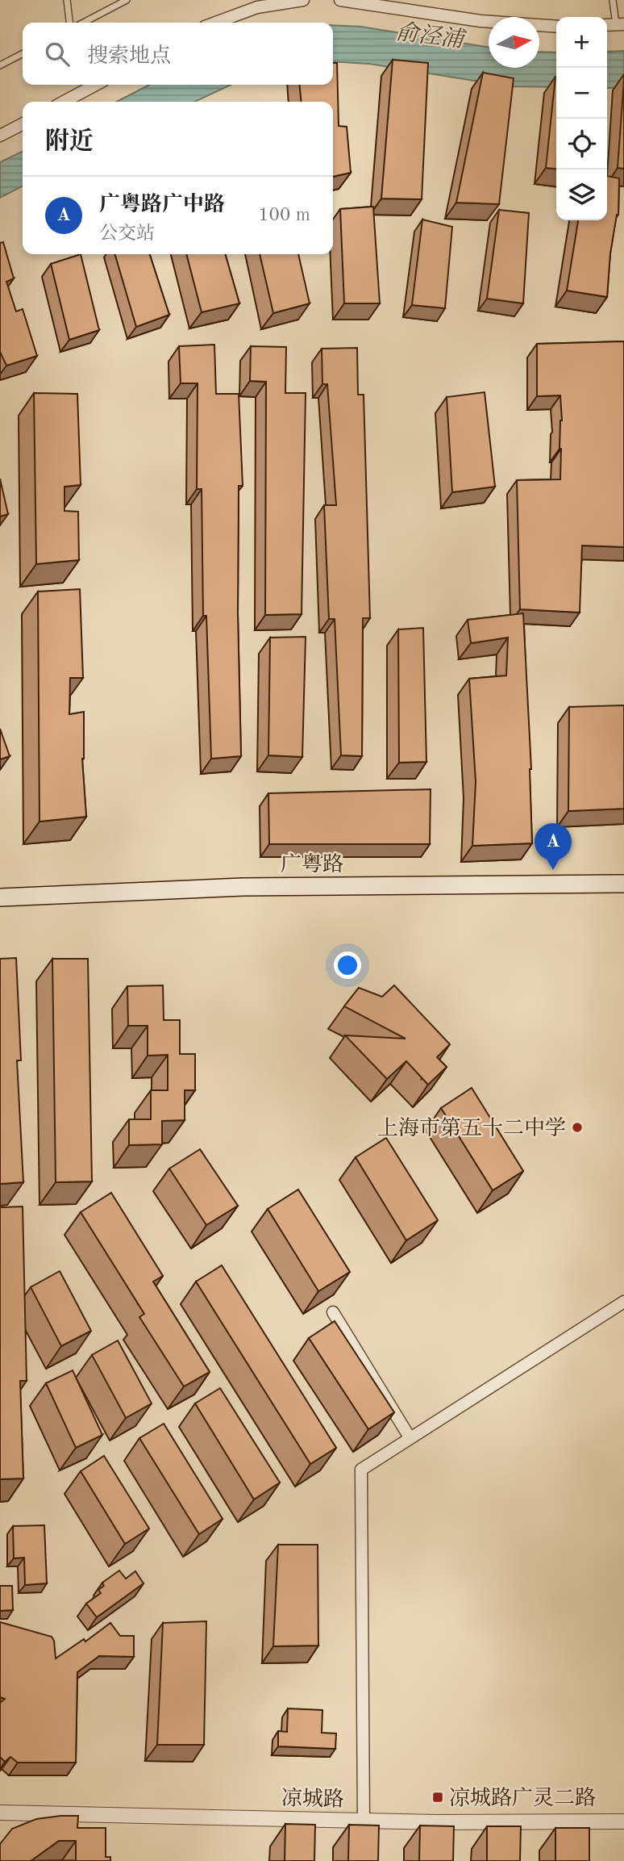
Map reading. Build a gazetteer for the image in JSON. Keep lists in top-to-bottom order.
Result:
{
  "streets": {
    "main road": ["广粤路"],
    "street": ["凉城路"]
  },
  "water": ["俞泾浦"],
  "places": {
    "other": ["上海市第五十二中学"],
    "transit": ["凉城路广灵二路"]
  },
  "north": "right",
  "page": {
    "map_buttons": ["+", "−"],
    "search": "搜索地点",
    "heading": "附近",
    "list": [
      {
        "mark": "A",
        "name": "广粤路广中路",
        "note": "公交站",
        "value": "100 m"
      }
    ],
    "pins": "A"
  }
}
